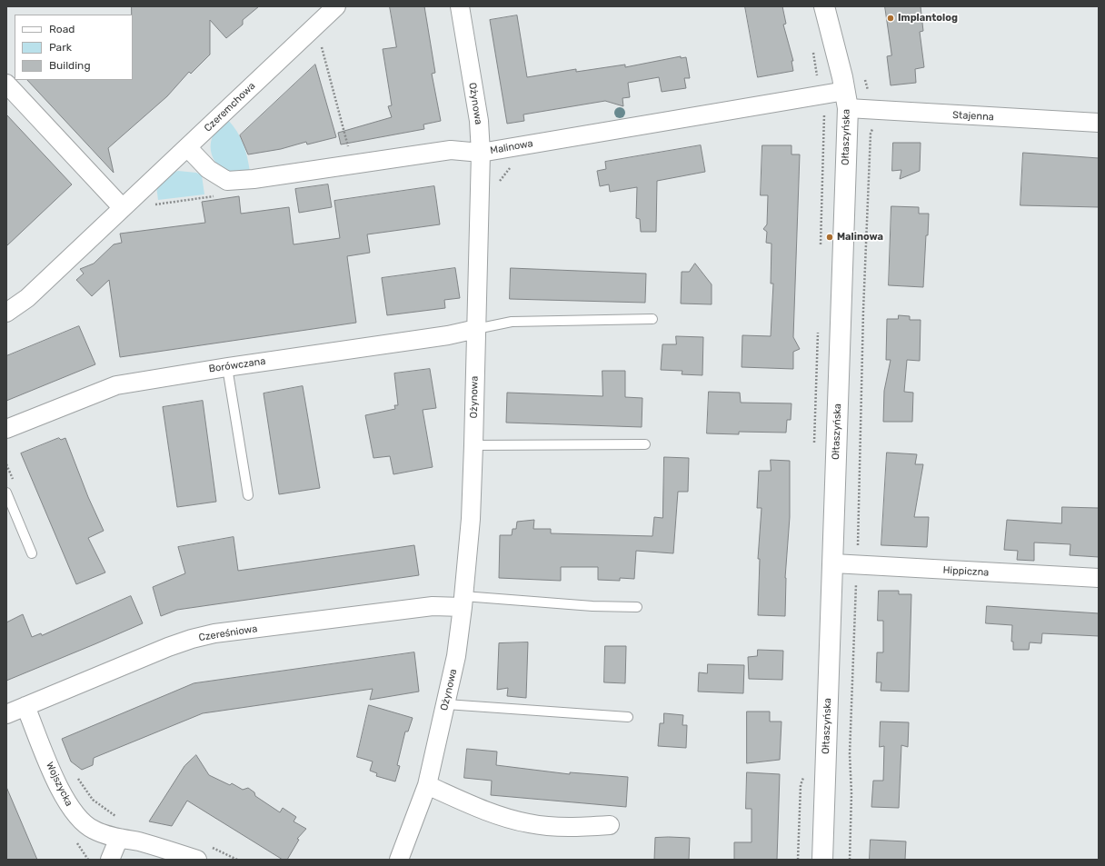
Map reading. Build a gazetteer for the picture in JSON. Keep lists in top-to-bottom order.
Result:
{
  "streets": {
    "street": [
      "Ożynowa",
      "Czeremchowa",
      "Stajenna",
      "Ołtaszyńska",
      "Malinowa",
      "Borówczana",
      "Hippiczna",
      "Czereśniowa",
      "Wojszycka"
    ]
  },
  "crossings": [
    ["Ożynowa", "Malinowa"],
    ["Ożynowa", "Borówczana"],
    ["Ożynowa", "Czereśniowa"],
    ["Czeremchowa", "Malinowa"],
    ["Stajenna", "Ołtaszyńska"],
    ["Stajenna", "Malinowa"],
    ["Ołtaszyńska", "Malinowa"],
    ["Ołtaszyńska", "Hippiczna"],
    ["Czereśniowa", "Wojszycka"]
  ],
  "places": ["Implantolog", "Malinowa"],
  "legend": ["Road", "Park", "Building"]
}
